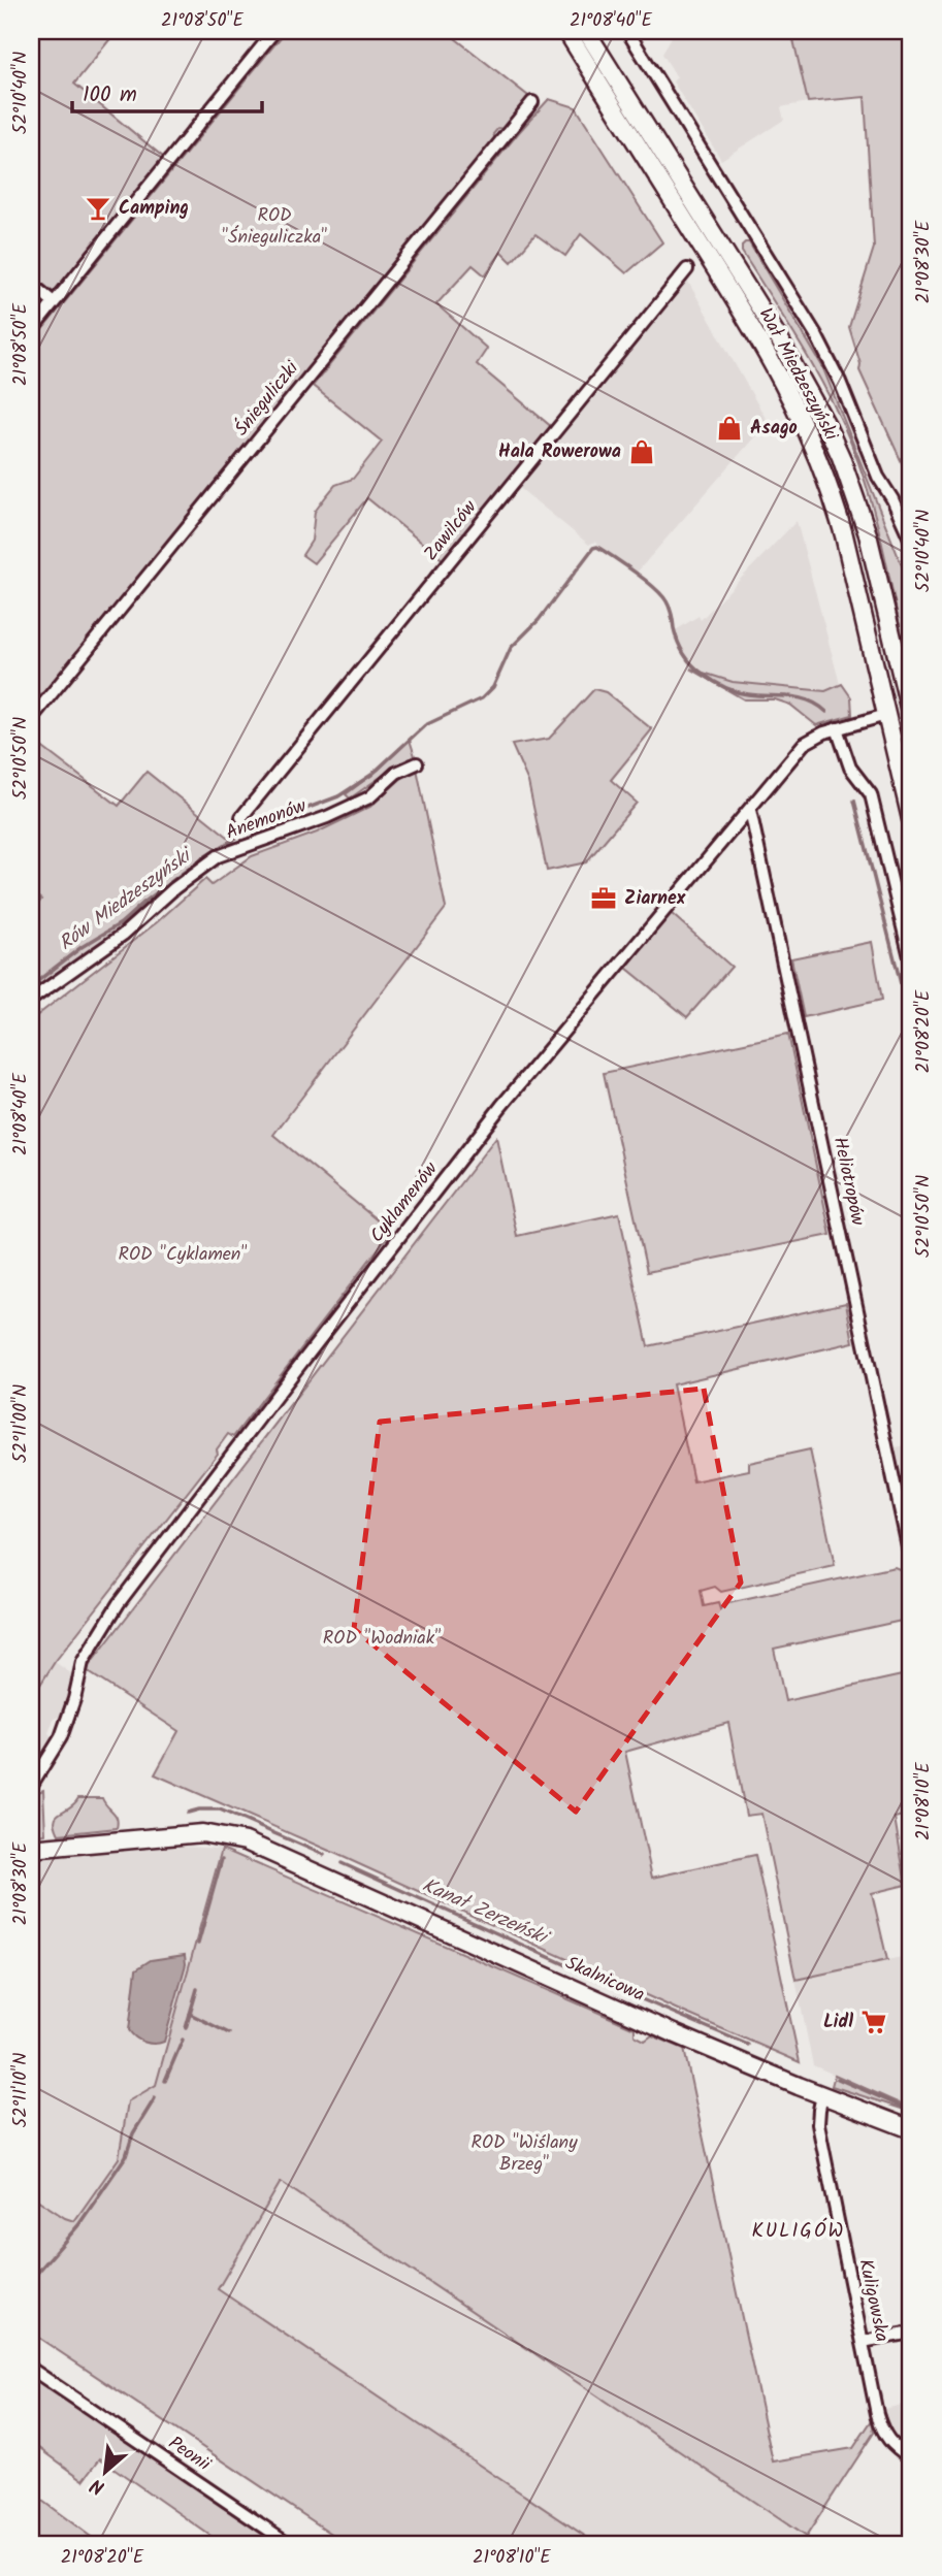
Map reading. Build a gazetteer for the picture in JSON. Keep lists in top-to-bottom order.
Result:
{
  "streets": {
    "main road": ["Wał Miedzeszyński", "Skalnicowa"],
    "street": [
      "Śnieguliczki",
      "Zawilców",
      "Anemonów",
      "Heliotropów",
      "Cyklamenów",
      "Kuligowska",
      "Peonii"
    ]
  },
  "crossings": [
    ["Wał Miedzeszyński", "Cyklamenów"],
    ["Heliotropów", "Cyklamenów"],
    ["Skalnicowa", "Kuligowska"]
  ],
  "districts": ["KULIGÓW"],
  "water": ["Rów Miedzeszyński", "Kanał Zerzeński"],
  "parks": [
    "ROD \"Śnieguliczka\"",
    "ROD \"Cyklamen\"",
    "ROD \"Wodniak\"",
    "ROD \"Wiślany Brzeg\""
  ],
  "places": {
    "bar": ["Camping"],
    "shop": ["Asago", "Hala Rowerowa"],
    "office": ["Ziarnex"],
    "supermarket": ["Lidl"]
  },
  "scale_bar": "100 m",
  "north": "bottom left",
  "coordinates": [
    "21°08'50\"E",
    "21°08'40\"E",
    "52°10'40\"N",
    "21°08'30\"E",
    "52°10'50\"N",
    "21°08'20\"E",
    "52°11'00\"N",
    "21°08'10\"E",
    "52°11'10\"N"
  ]
}
